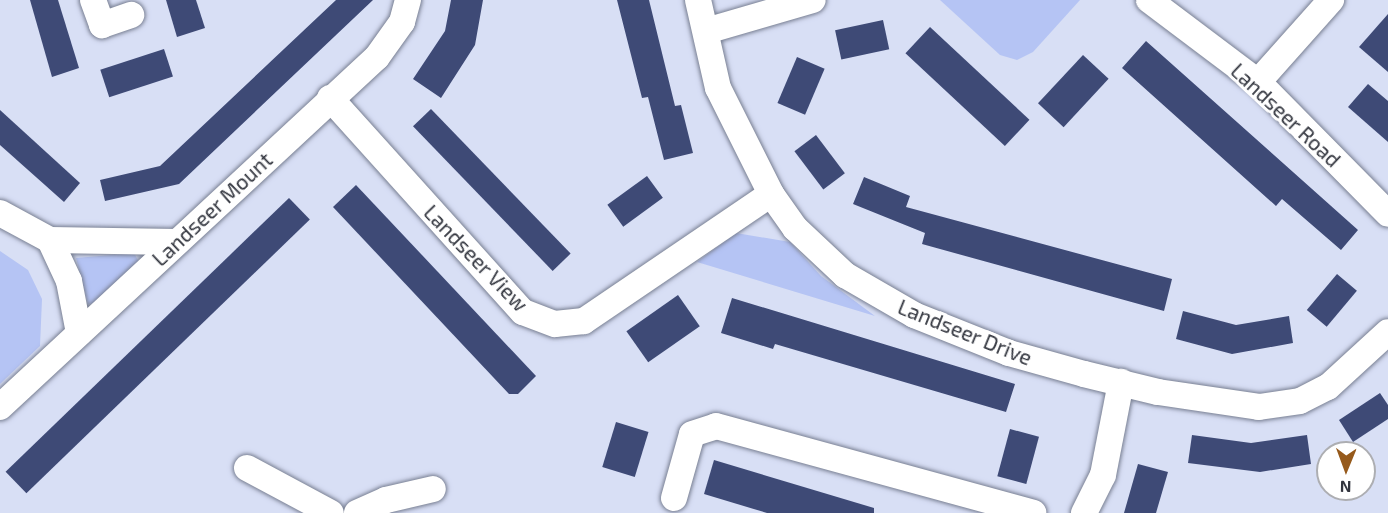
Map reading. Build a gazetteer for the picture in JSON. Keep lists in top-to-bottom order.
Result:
{
  "streets": {
    "street": [
      "Landseer Road",
      "Landseer Mount",
      "Landseer View",
      "Landseer Drive"
    ]
  },
  "crossings": [
    ["Landseer Mount", "Landseer View"],
    ["Landseer View", "Landseer Drive"]
  ],
  "north": "bottom"
}
